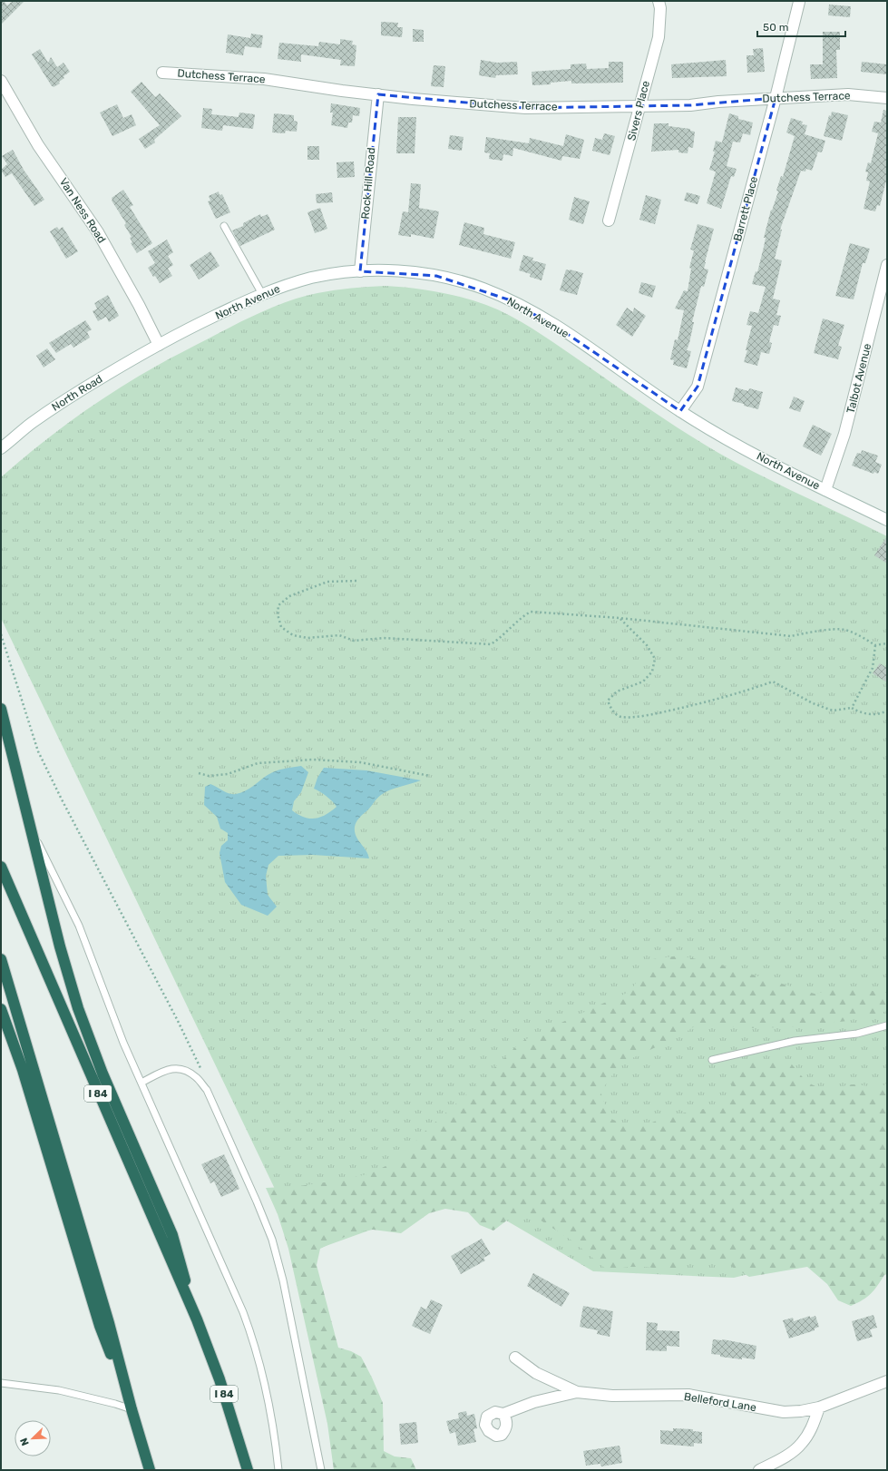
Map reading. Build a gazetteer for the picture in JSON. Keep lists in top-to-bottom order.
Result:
{
  "streets": {
    "highway": ["I 84"],
    "street": [
      "Dutchess Terrace",
      "Sivers Place",
      "Rock Hill Road",
      "Barrett Place",
      "Van Ness Road",
      "North Avenue",
      "Talbot Avenue",
      "North Road",
      "Belleford Lane"
    ]
  },
  "crossings": [
    ["Dutchess Terrace", "Sivers Place"],
    ["Dutchess Terrace", "Rock Hill Road"],
    ["Dutchess Terrace", "Barrett Place"],
    ["Rock Hill Road", "North Avenue"],
    ["Barrett Place", "North Avenue"],
    ["Van Ness Road", "North Avenue"],
    ["Van Ness Road", "North Road"],
    ["North Avenue", "Talbot Avenue"],
    ["North Avenue", "North Road"]
  ],
  "scale_bar": "50 m",
  "north": "bottom left"
}
